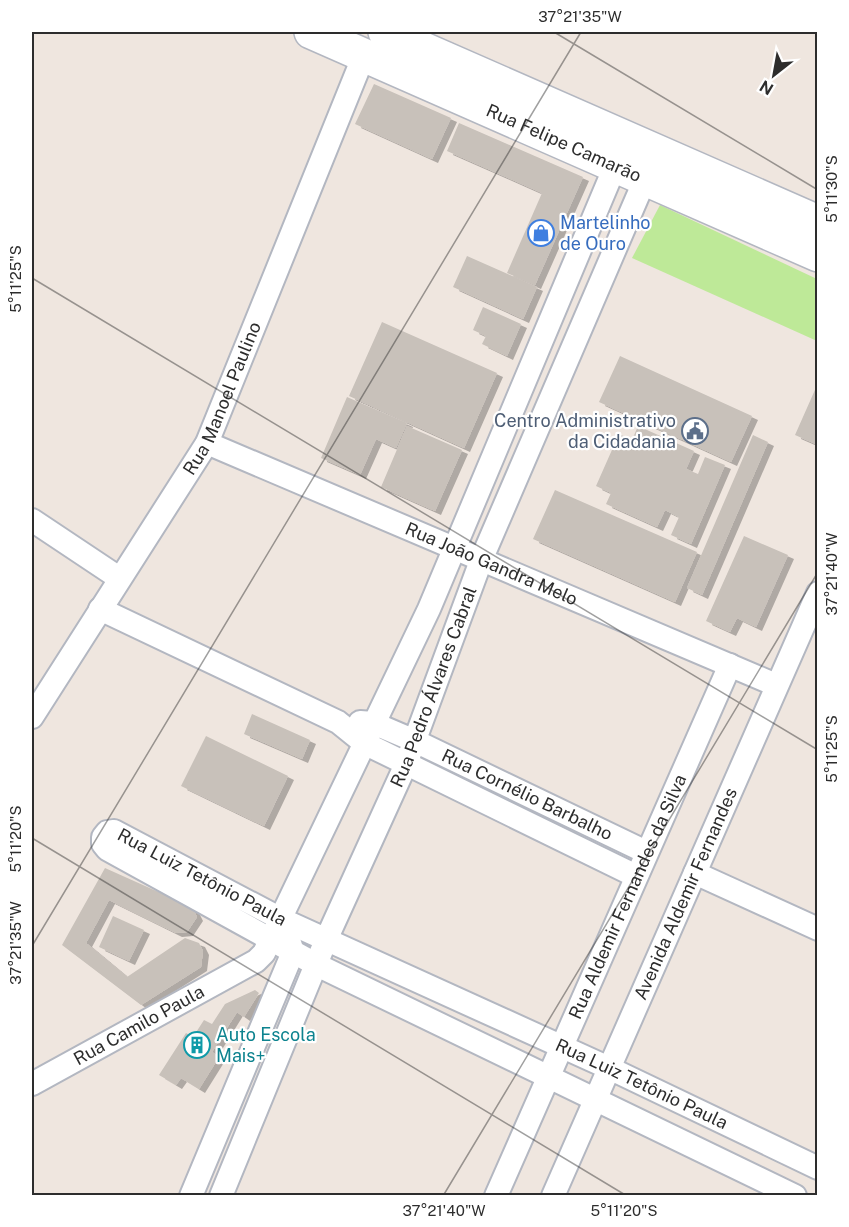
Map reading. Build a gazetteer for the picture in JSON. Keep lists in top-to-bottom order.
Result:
{
  "streets": {
    "main road": ["Rua Felipe Camarão"],
    "street": [
      "Rua Manoel Paulino",
      "Rua João Gandra Melo",
      "Rua Pedro Álvares Cabral",
      "Rua Cornélio Barbalho",
      "Rua Luiz Tetônio Paula",
      "Avenida Aldemir Fernandes",
      "Rua Aldemir Fernandes da Silva",
      "Rua Camilo Paula"
    ]
  },
  "crossings": [
    ["Rua Felipe Camarão", "Rua Manoel Paulino"],
    ["Rua Felipe Camarão", "Rua Pedro Álvares Cabral"],
    ["Rua Manoel Paulino", "Rua João Gandra Melo"],
    ["Rua Manoel Paulino", "Rua Cornélio Barbalho"],
    ["Rua João Gandra Melo", "Rua Pedro Álvares Cabral"],
    ["Rua João Gandra Melo", "Avenida Aldemir Fernandes"],
    ["Rua João Gandra Melo", "Rua Aldemir Fernandes da Silva"],
    ["Rua Pedro Álvares Cabral", "Rua Cornélio Barbalho"],
    ["Rua Pedro Álvares Cabral", "Rua Luiz Tetônio Paula"],
    ["Rua Pedro Álvares Cabral", "Rua Camilo Paula"],
    ["Rua Cornélio Barbalho", "Rua Aldemir Fernandes da Silva"],
    ["Rua Luiz Tetônio Paula", "Avenida Aldemir Fernandes"],
    ["Rua Luiz Tetônio Paula", "Rua Aldemir Fernandes da Silva"]
  ],
  "places": {
    "shop": ["Martelinho de Ouro"],
    "public building": ["Centro Administrativo da Cidadania"],
    "building": ["Auto Escola Mais+"]
  },
  "north": "bottom left",
  "coordinates": [
    "37°21'35\"W",
    "5°11'30\"S",
    "5°11'25\"S",
    "37°21'40\"W",
    "5°11'20\"S"
  ]
}
